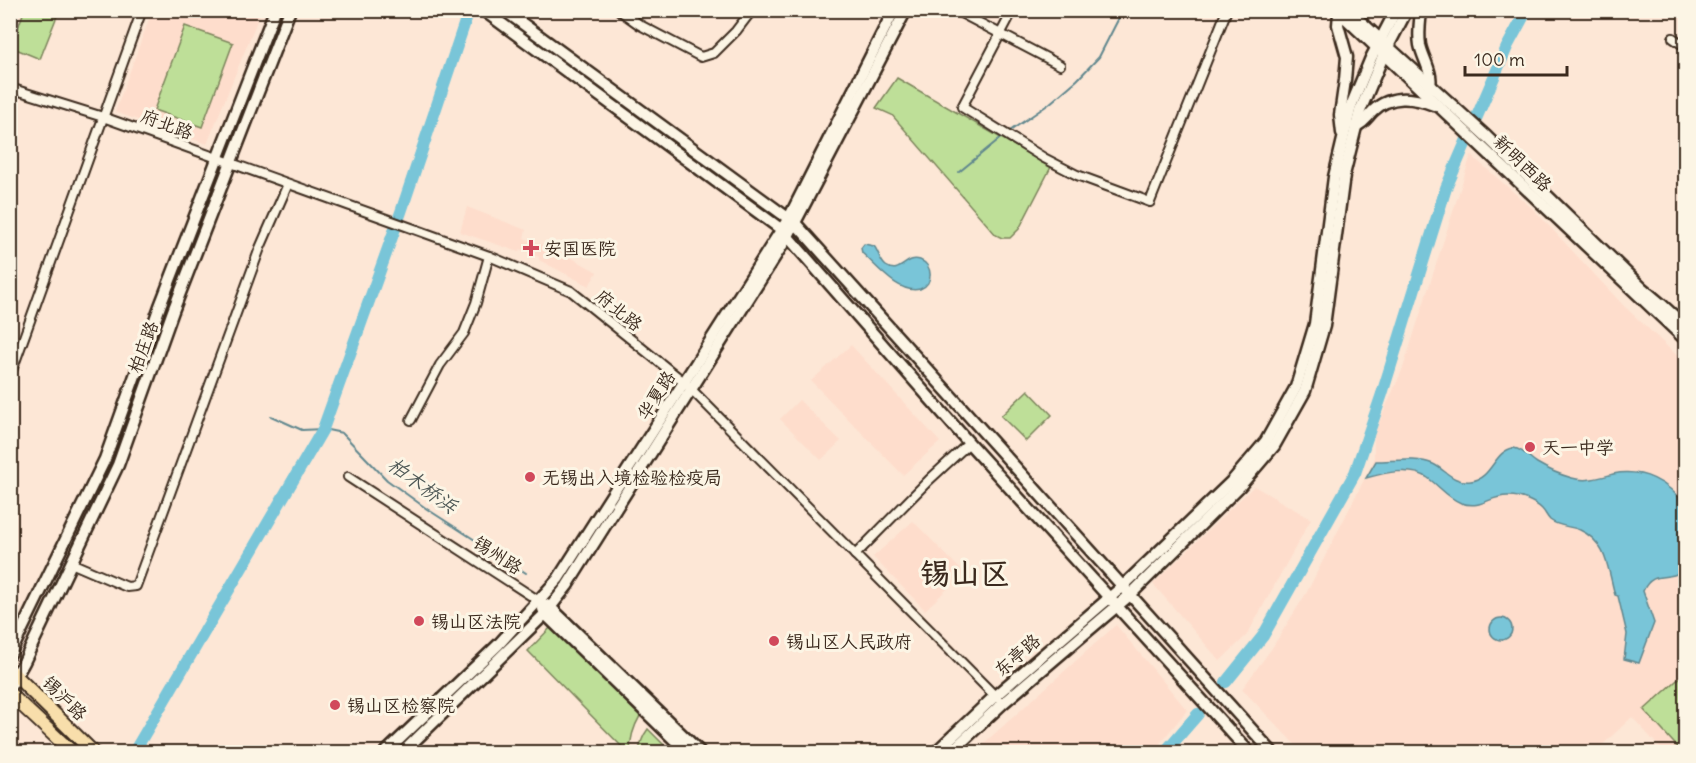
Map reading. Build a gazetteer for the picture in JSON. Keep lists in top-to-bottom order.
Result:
{
  "streets": {
    "main road": ["锡沪路"],
    "street": [
      "府北路",
      "新明西路",
      "柏庄路",
      "华夏路",
      "锡州路",
      "东亭路"
    ]
  },
  "crossings": [
    ["府北路", "柏庄路"],
    ["府北路", "华夏路"],
    ["府北路", "东亭路"],
    ["柏庄路", "锡沪路"],
    ["华夏路", "锡州路"]
  ],
  "districts": ["锡山区"],
  "water": ["柏木桥浜"],
  "places": {
    "health": ["安国医院"],
    "other": [
      "天一中学",
      "无锡出入境检验检疫局",
      "锡山区法院",
      "锡山区人民政府",
      "锡山区检察院"
    ]
  },
  "scale_bar": "100 m"
}
